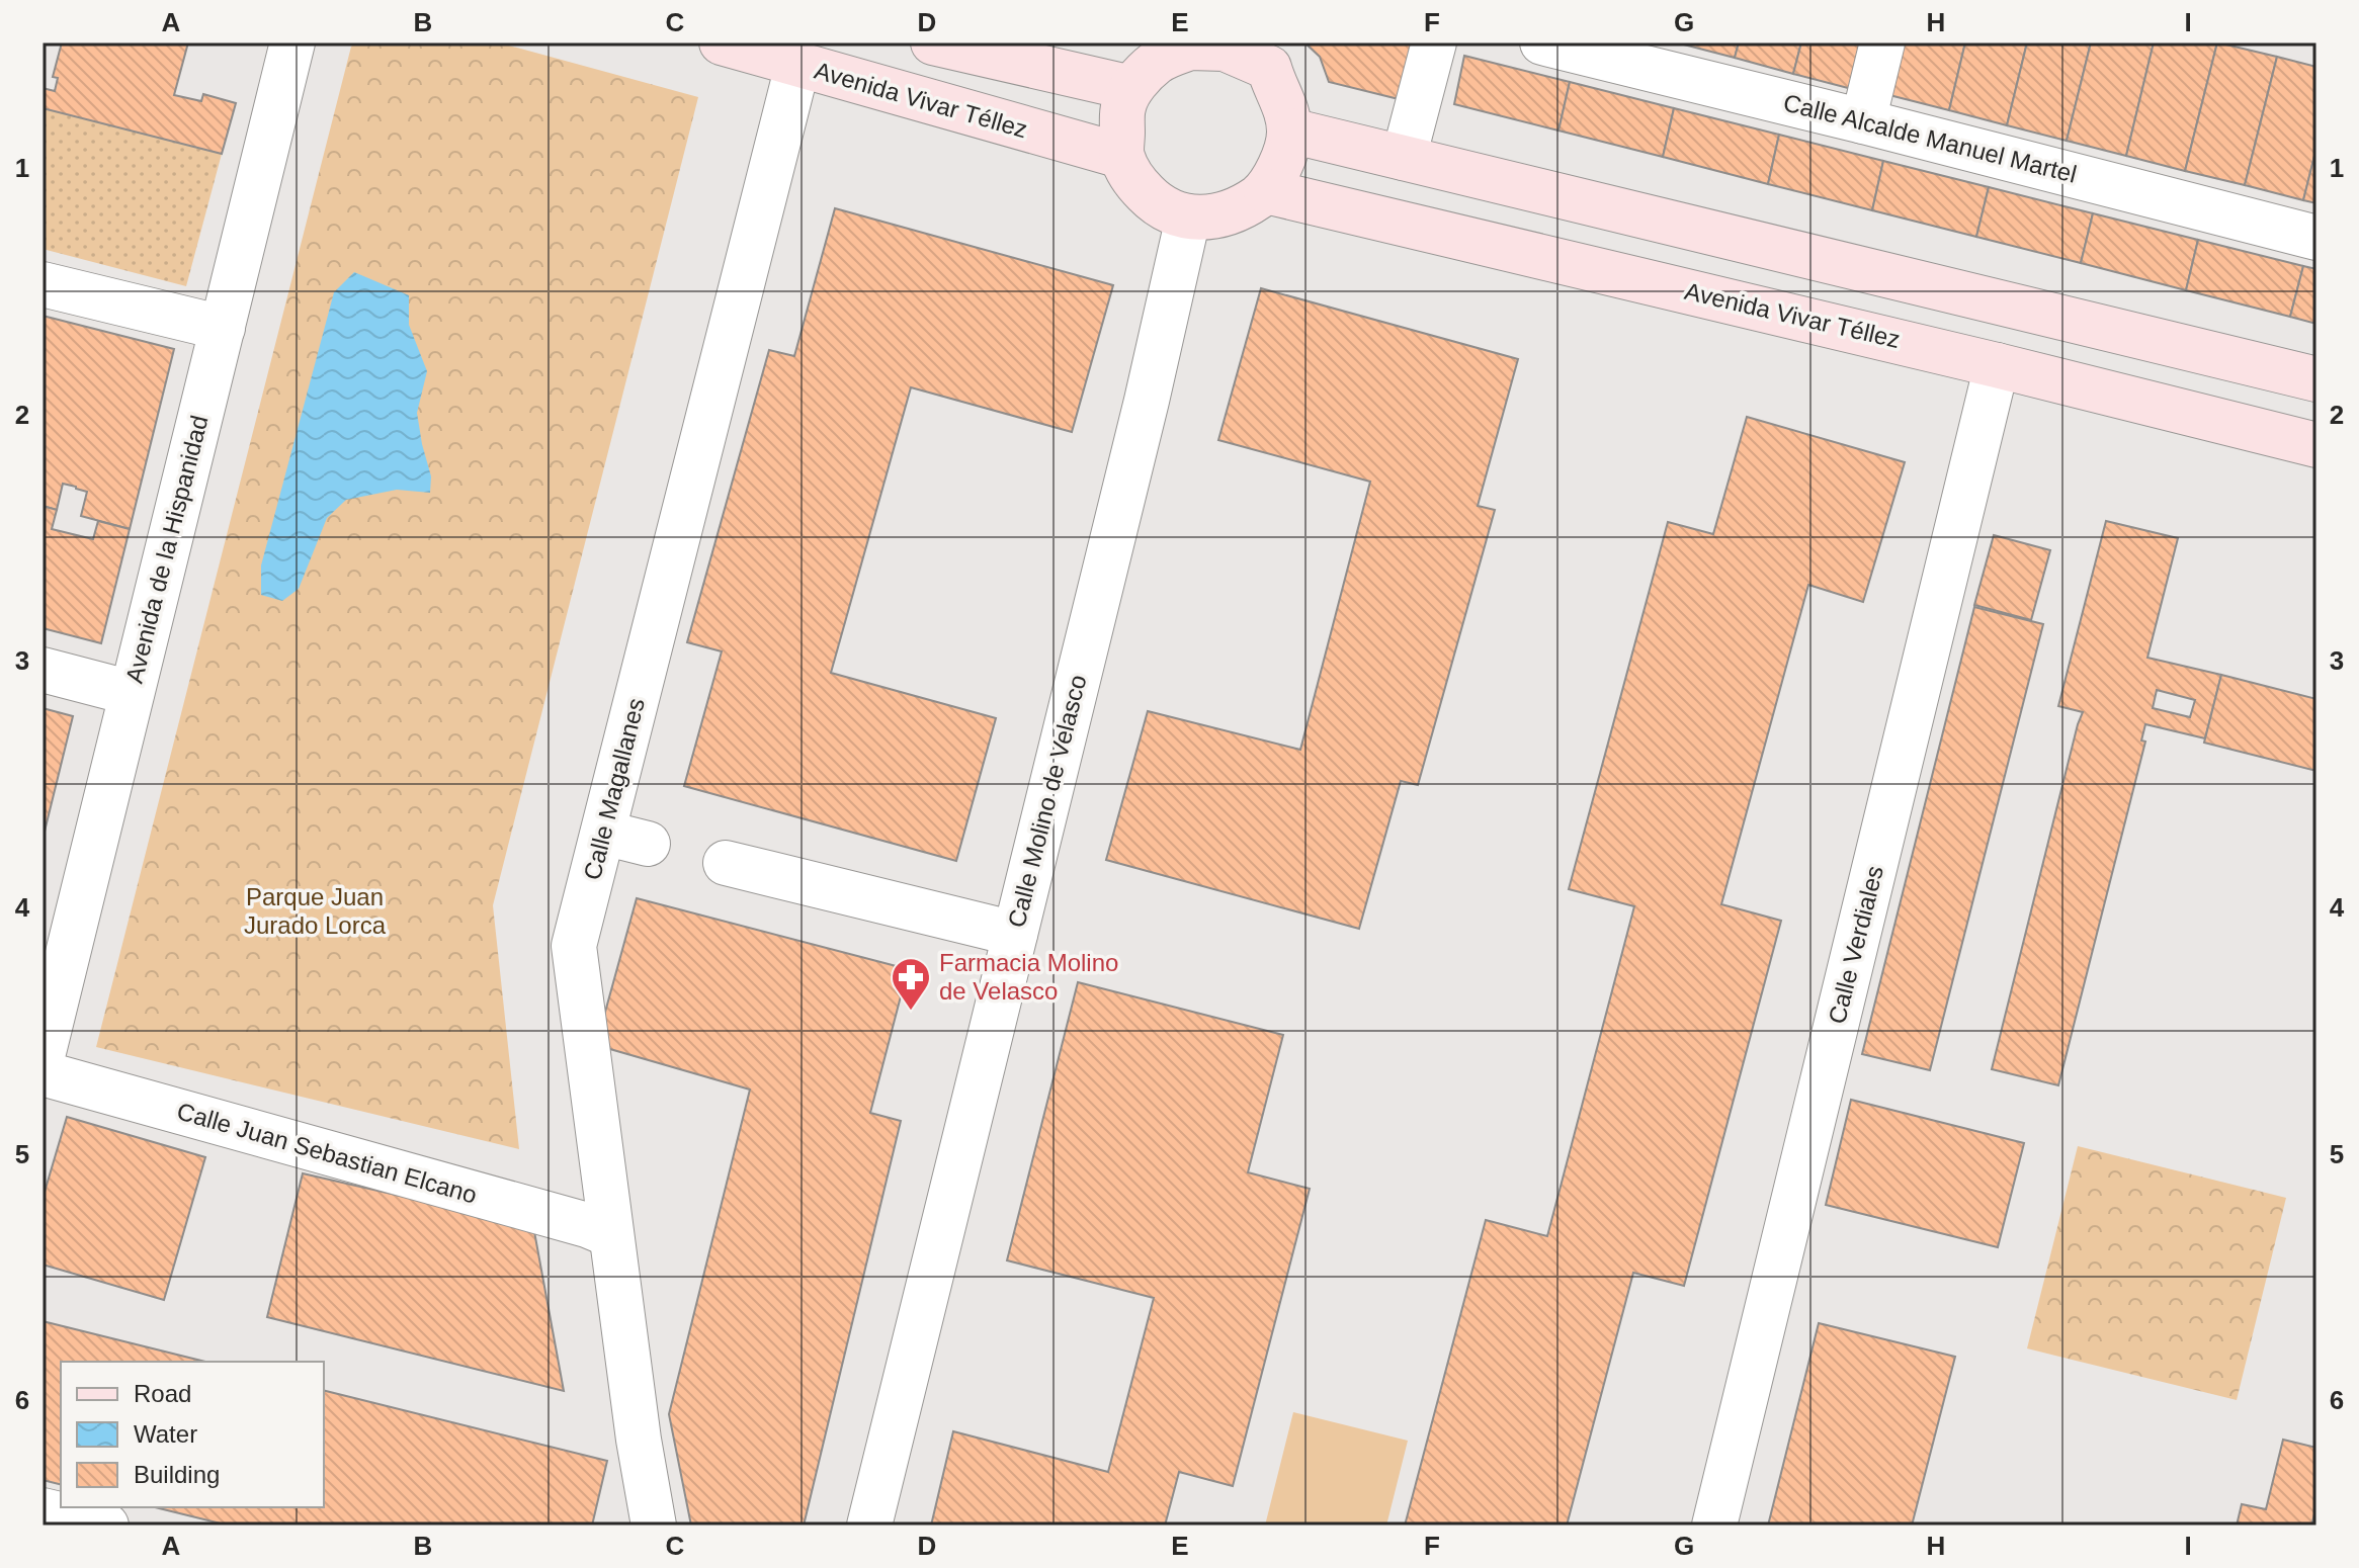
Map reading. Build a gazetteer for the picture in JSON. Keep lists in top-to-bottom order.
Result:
{
  "streets": {
    "street": [
      "Avenida Vivar Téllez",
      "Calle Alcalde Manuel Martel",
      "Avenida de la Hispanidad",
      "Calle Magallanes",
      "Calle Molino de Velasco",
      "Calle Verdiales",
      "Calle Juan Sebastian Elcano"
    ]
  },
  "crossings": [
    ["Avenida Vivar Téllez", "Calle Magallanes"],
    ["Avenida Vivar Téllez", "Calle Molino de Velasco"],
    ["Avenida Vivar Téllez", "Calle Verdiales"],
    ["Calle Magallanes", "Calle Juan Sebastian Elcano"]
  ],
  "parks": ["Parque Juan Jurado Lorca"],
  "places": {
    "pharmacy": ["Farmacia Molino de Velasco"]
  },
  "legend": ["Road", "Water", "Building"],
  "grid": {
    "columns": [
      "A",
      "B",
      "C",
      "D",
      "E",
      "F",
      "G",
      "H",
      "I"
    ],
    "rows": [
      "1",
      "2",
      "3",
      "4",
      "5",
      "6"
    ]
  }
}
